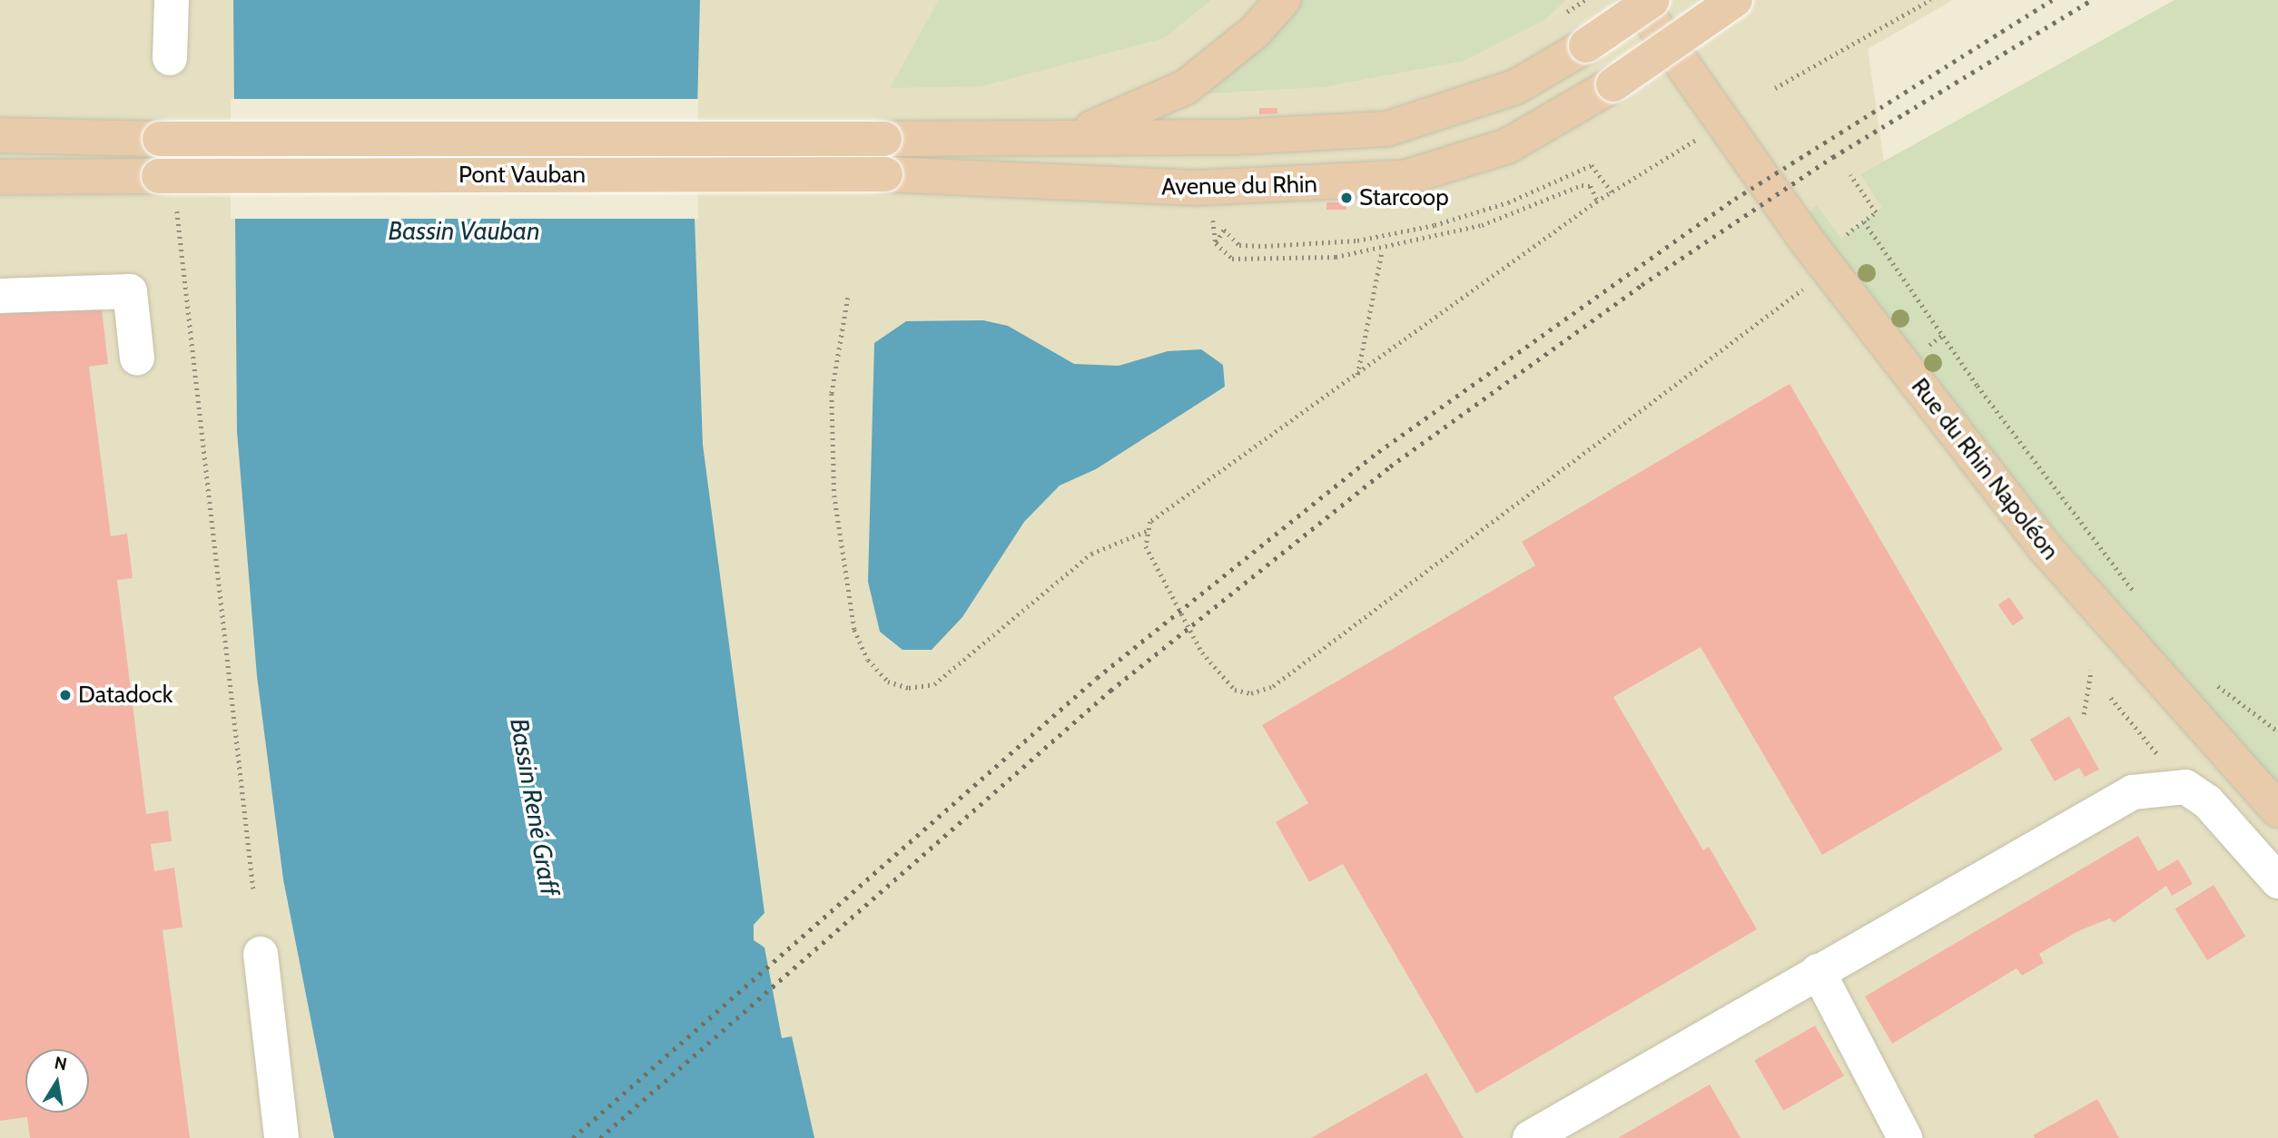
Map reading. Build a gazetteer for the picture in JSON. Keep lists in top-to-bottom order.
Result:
{
  "streets": {
    "main road": ["Pont Vauban", "Avenue du Rhin", "Rue du Rhin Napoléon"]
  },
  "crossings": [
    ["Pont Vauban", "Avenue du Rhin"]
  ],
  "water": ["Bassin Vauban", "Bassin René Graff"],
  "places": ["Starcoop", "Datadock"],
  "north": "top"
}
